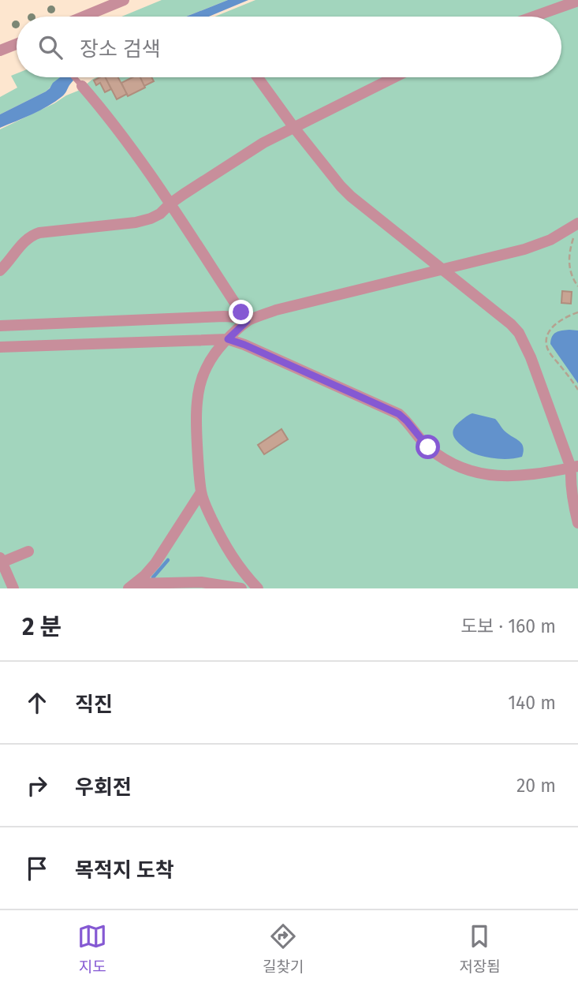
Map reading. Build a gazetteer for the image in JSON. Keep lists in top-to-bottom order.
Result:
{
  "page": {
    "search": "장소 검색",
    "heading": ["2 분", "도보 · 160 m"],
    "list": [
      ["직진", "140 m"],
      ["우회전", "20 m"],
      "목적지 도착"
    ],
    "nav": ["지도", "길찾기", "저장됨"]
  }
}
